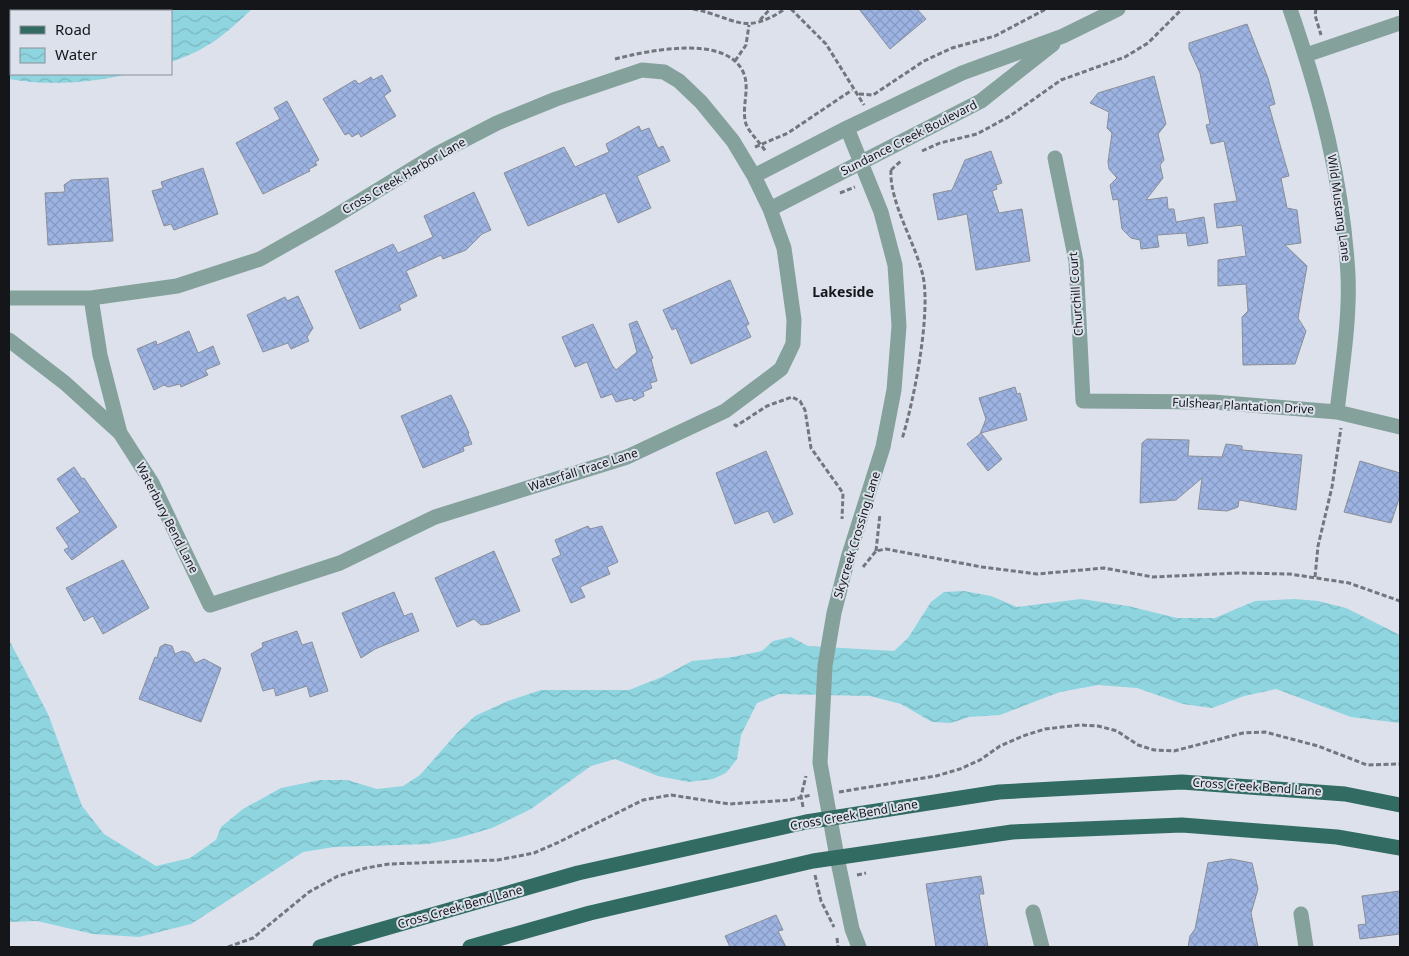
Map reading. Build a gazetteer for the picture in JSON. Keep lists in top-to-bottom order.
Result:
{
  "streets": {
    "main road": ["Cross Creek Bend Lane"],
    "street": [
      "Sundance Creek Boulevard",
      "Cross Creek Harbor Lane",
      "Wild Mustang Lane",
      "Churchill Court",
      "Fulshear Plantation Drive",
      "Waterfall Trace Lane",
      "Waterbury Bend Lane",
      "Skycreek Crossing Lane"
    ]
  },
  "crossings": [
    ["Sundance Creek Boulevard", "Cross Creek Harbor Lane"],
    ["Sundance Creek Boulevard", "Waterfall Trace Lane"],
    ["Sundance Creek Boulevard", "Skycreek Crossing Lane"],
    ["Cross Creek Harbor Lane", "Waterfall Trace Lane"],
    ["Cross Creek Harbor Lane", "Waterbury Bend Lane"],
    ["Wild Mustang Lane", "Fulshear Plantation Drive"],
    ["Churchill Court", "Fulshear Plantation Drive"],
    ["Waterfall Trace Lane", "Waterbury Bend Lane"],
    ["Skycreek Crossing Lane", "Cross Creek Bend Lane"]
  ],
  "districts": ["Lakeside"],
  "legend": ["Road", "Water"]
}
